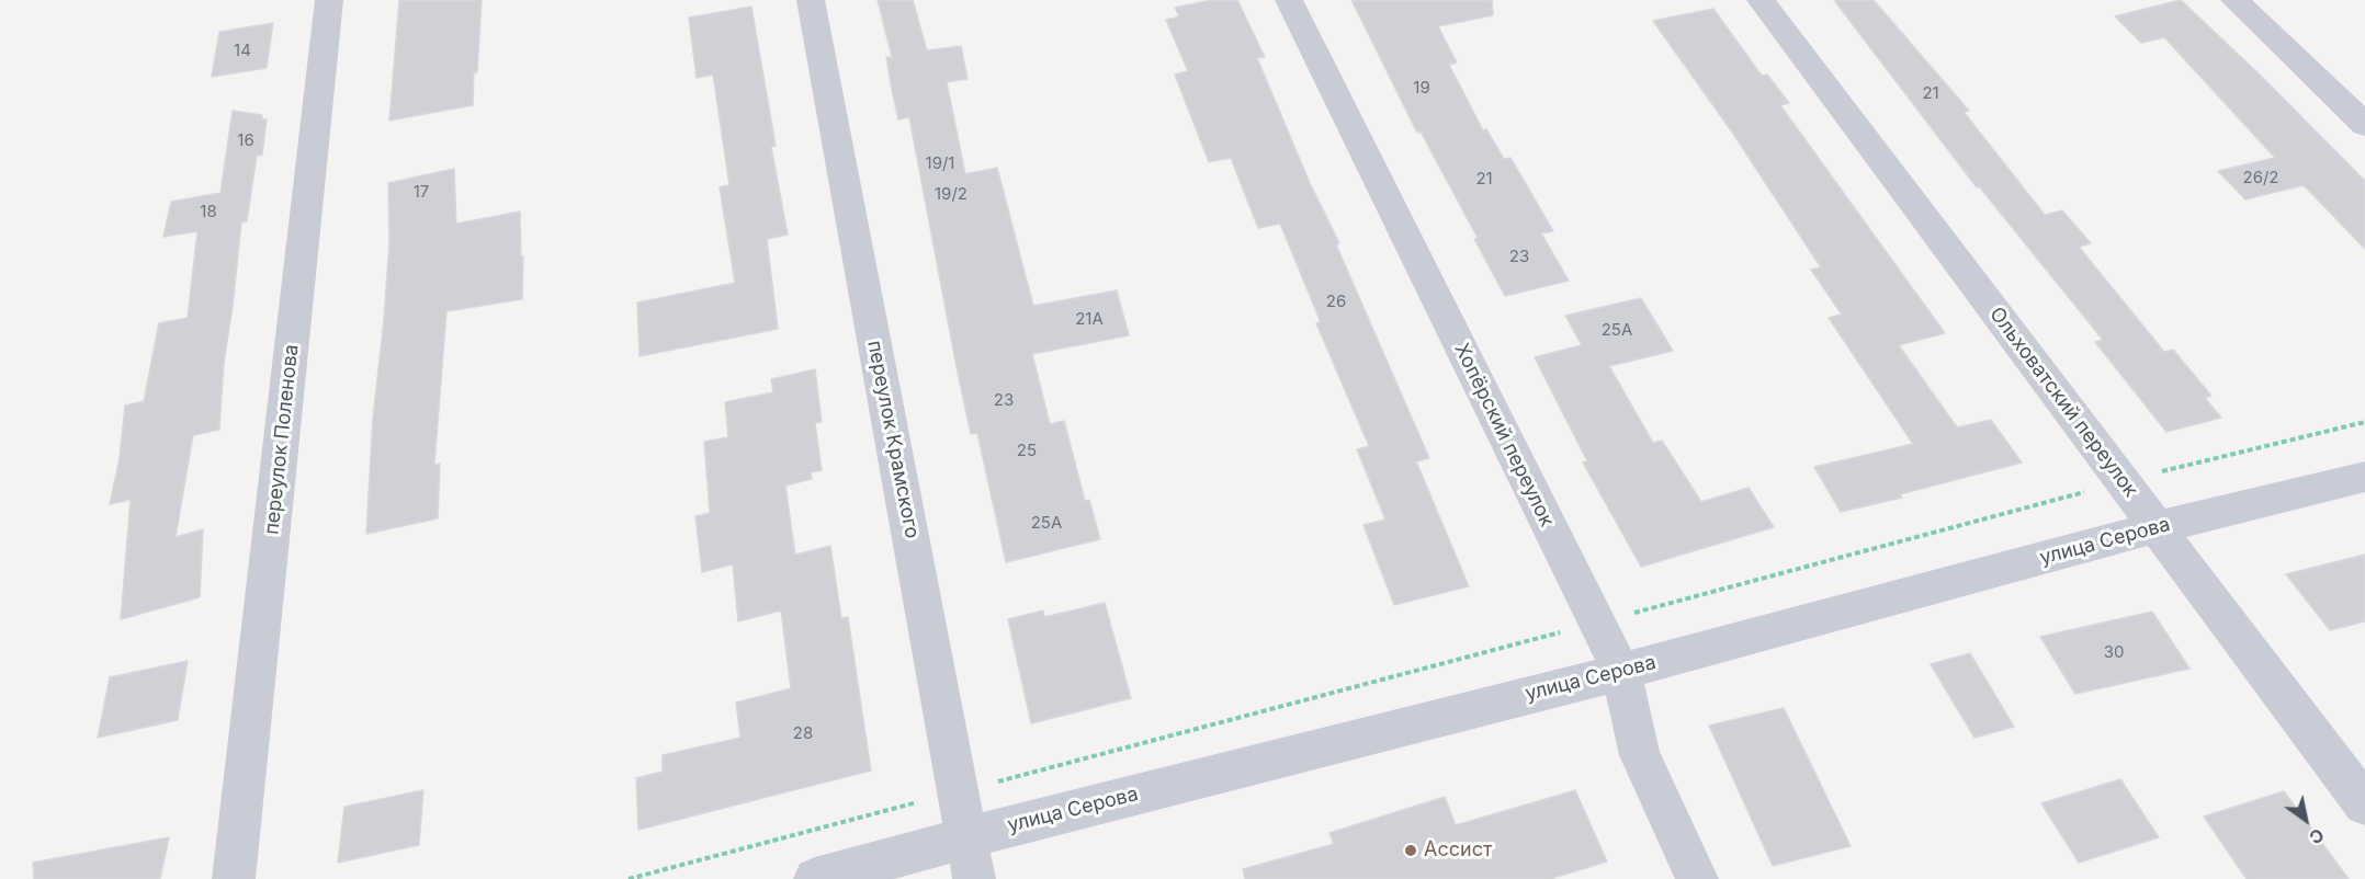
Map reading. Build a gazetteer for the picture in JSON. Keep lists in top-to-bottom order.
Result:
{
  "streets": {
    "street": [
      "Ольховатский переулок",
      "Хопёрский переулок",
      "переулок Поленова",
      "переулок Крамского",
      "улица Серова"
    ]
  },
  "crossings": [
    ["Ольховатский переулок", "улица Серова"],
    ["Хопёрский переулок", "улица Серова"],
    ["переулок Крамского", "улица Серова"]
  ],
  "places": ["Ассист"],
  "house_numbers": [
    "14",
    "19",
    "21",
    "16",
    "19/1",
    "26/2",
    "21",
    "17",
    "19/2",
    "18",
    "23",
    "26",
    "21А",
    "25А",
    "23",
    "25",
    "25А",
    "30",
    "28"
  ],
  "north": "bottom right"
}
